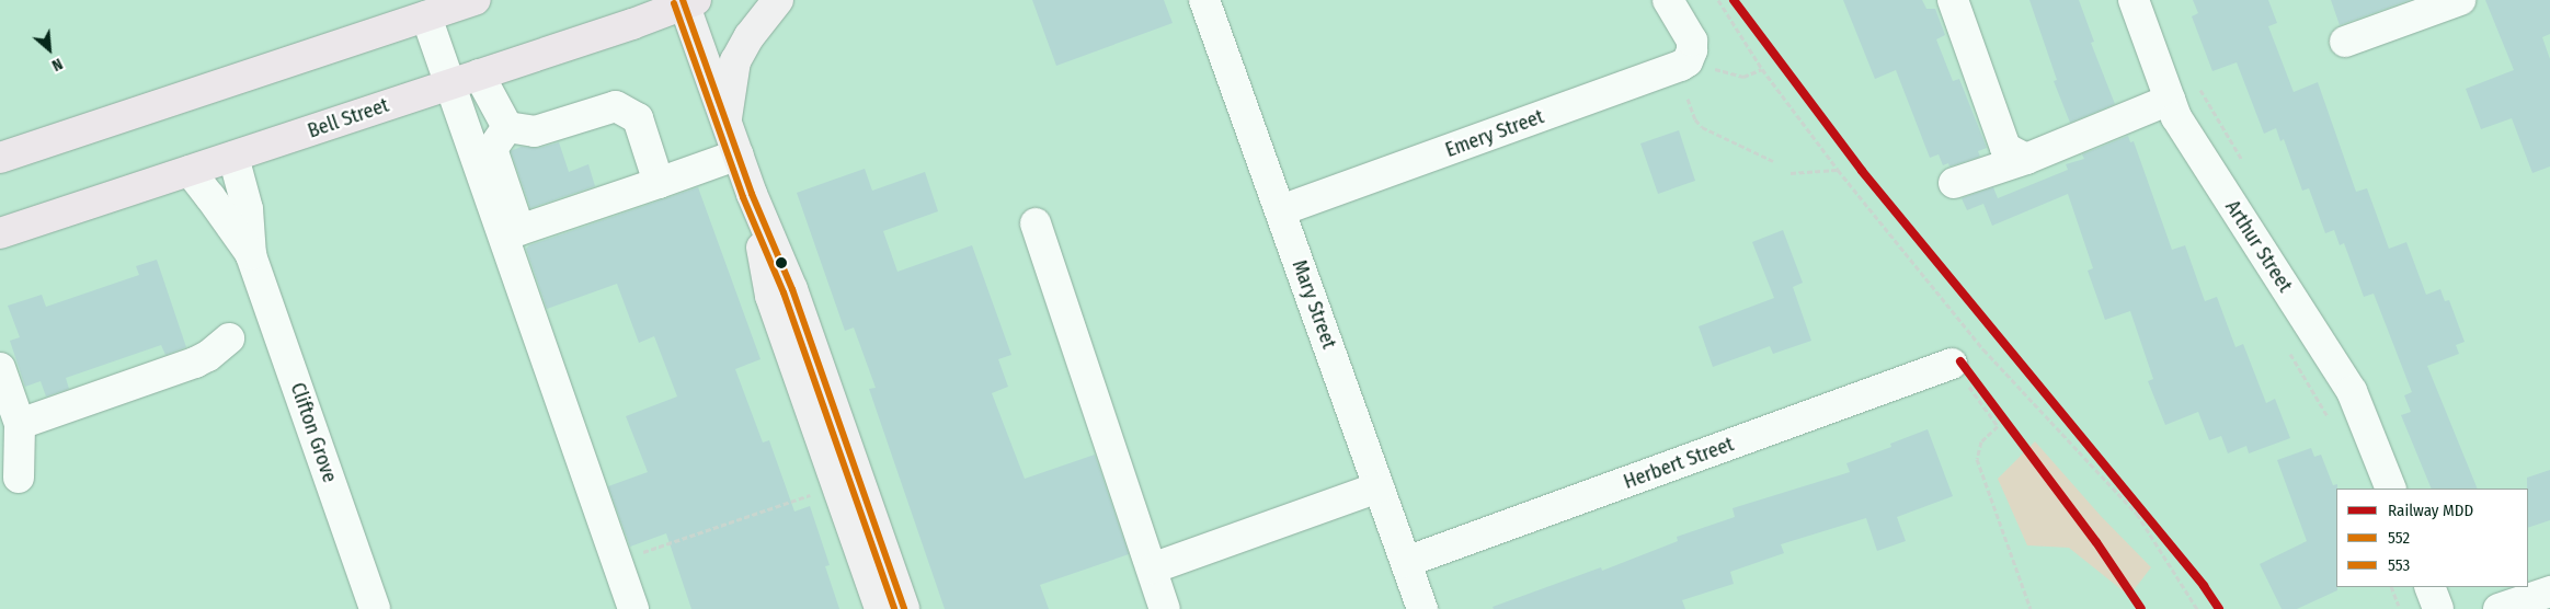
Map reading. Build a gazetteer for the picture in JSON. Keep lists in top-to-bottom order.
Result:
{
  "streets": {
    "highway": ["Bell Street"],
    "street": [
      "Emery Street",
      "Arthur Street",
      "Mary Street",
      "Clifton Grove",
      "Herbert Street"
    ]
  },
  "crossings": [
    ["Bell Street", "Clifton Grove"],
    ["Emery Street", "Mary Street"],
    ["Mary Street", "Herbert Street"]
  ],
  "lines": ["rail line MDD", "transit line 552", "transit line 553"],
  "legend": ["Railway MDD", "552", "553"],
  "north": "bottom right"
}
